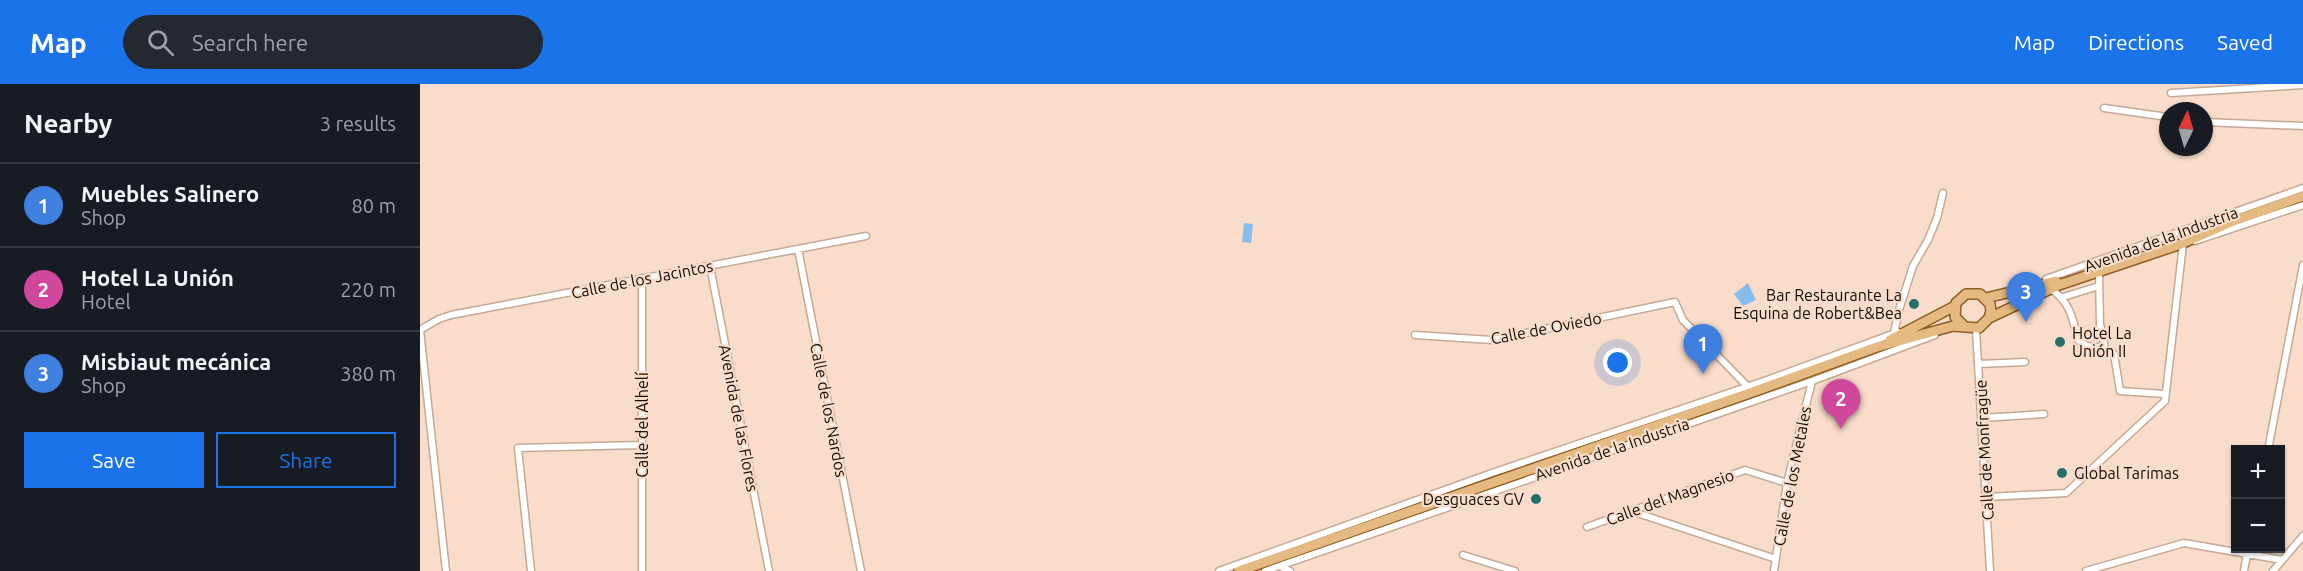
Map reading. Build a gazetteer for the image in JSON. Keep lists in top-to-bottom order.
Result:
{
  "streets": {
    "main road": ["Avenida de la Industria"],
    "street": [
      "Calle de los Jacintos",
      "Calle de Oviedo",
      "Calle de los Nardos",
      "Avenida de las Flores",
      "Calle del Alhelí",
      "Calle de Monfragüe",
      "Calle de los Metales",
      "Calle del Magnesio"
    ]
  },
  "crossings": [
    ["Avenida de la Industria", "Calle de Oviedo"],
    ["Avenida de la Industria", "Calle de Monfragüe"],
    ["Avenida de la Industria", "Calle de los Metales"],
    ["Calle de los Jacintos", "Calle de los Nardos"],
    ["Calle de los Jacintos", "Avenida de las Flores"],
    ["Calle de los Jacintos", "Calle del Alhelí"],
    ["Calle de los Metales", "Calle del Magnesio"]
  ],
  "places": [
    "Bar Restaurante La Esquina de Robert&Bea",
    "Hotel La Unión II",
    "Global Tarimas",
    "Desguaces GV"
  ],
  "north": "top",
  "page": {
    "header": "Map",
    "search": "Search here",
    "nav": ["Map", "Directions", "Saved"],
    "heading": ["Nearby", "3 results"],
    "list": [
      {
        "mark": "1",
        "name": "Muebles Salinero",
        "note": "Shop",
        "value": "80 m"
      },
      {
        "mark": "2",
        "name": "Hotel La Unión",
        "note": "Hotel",
        "value": "220 m"
      },
      {
        "mark": "3",
        "name": "Misbiaut mecánica",
        "note": "Shop",
        "value": "380 m"
      }
    ],
    "pins": ["3", "1", "2"],
    "buttons": ["Save", "Share"],
    "map_buttons": ["+", "−"]
  }
}
